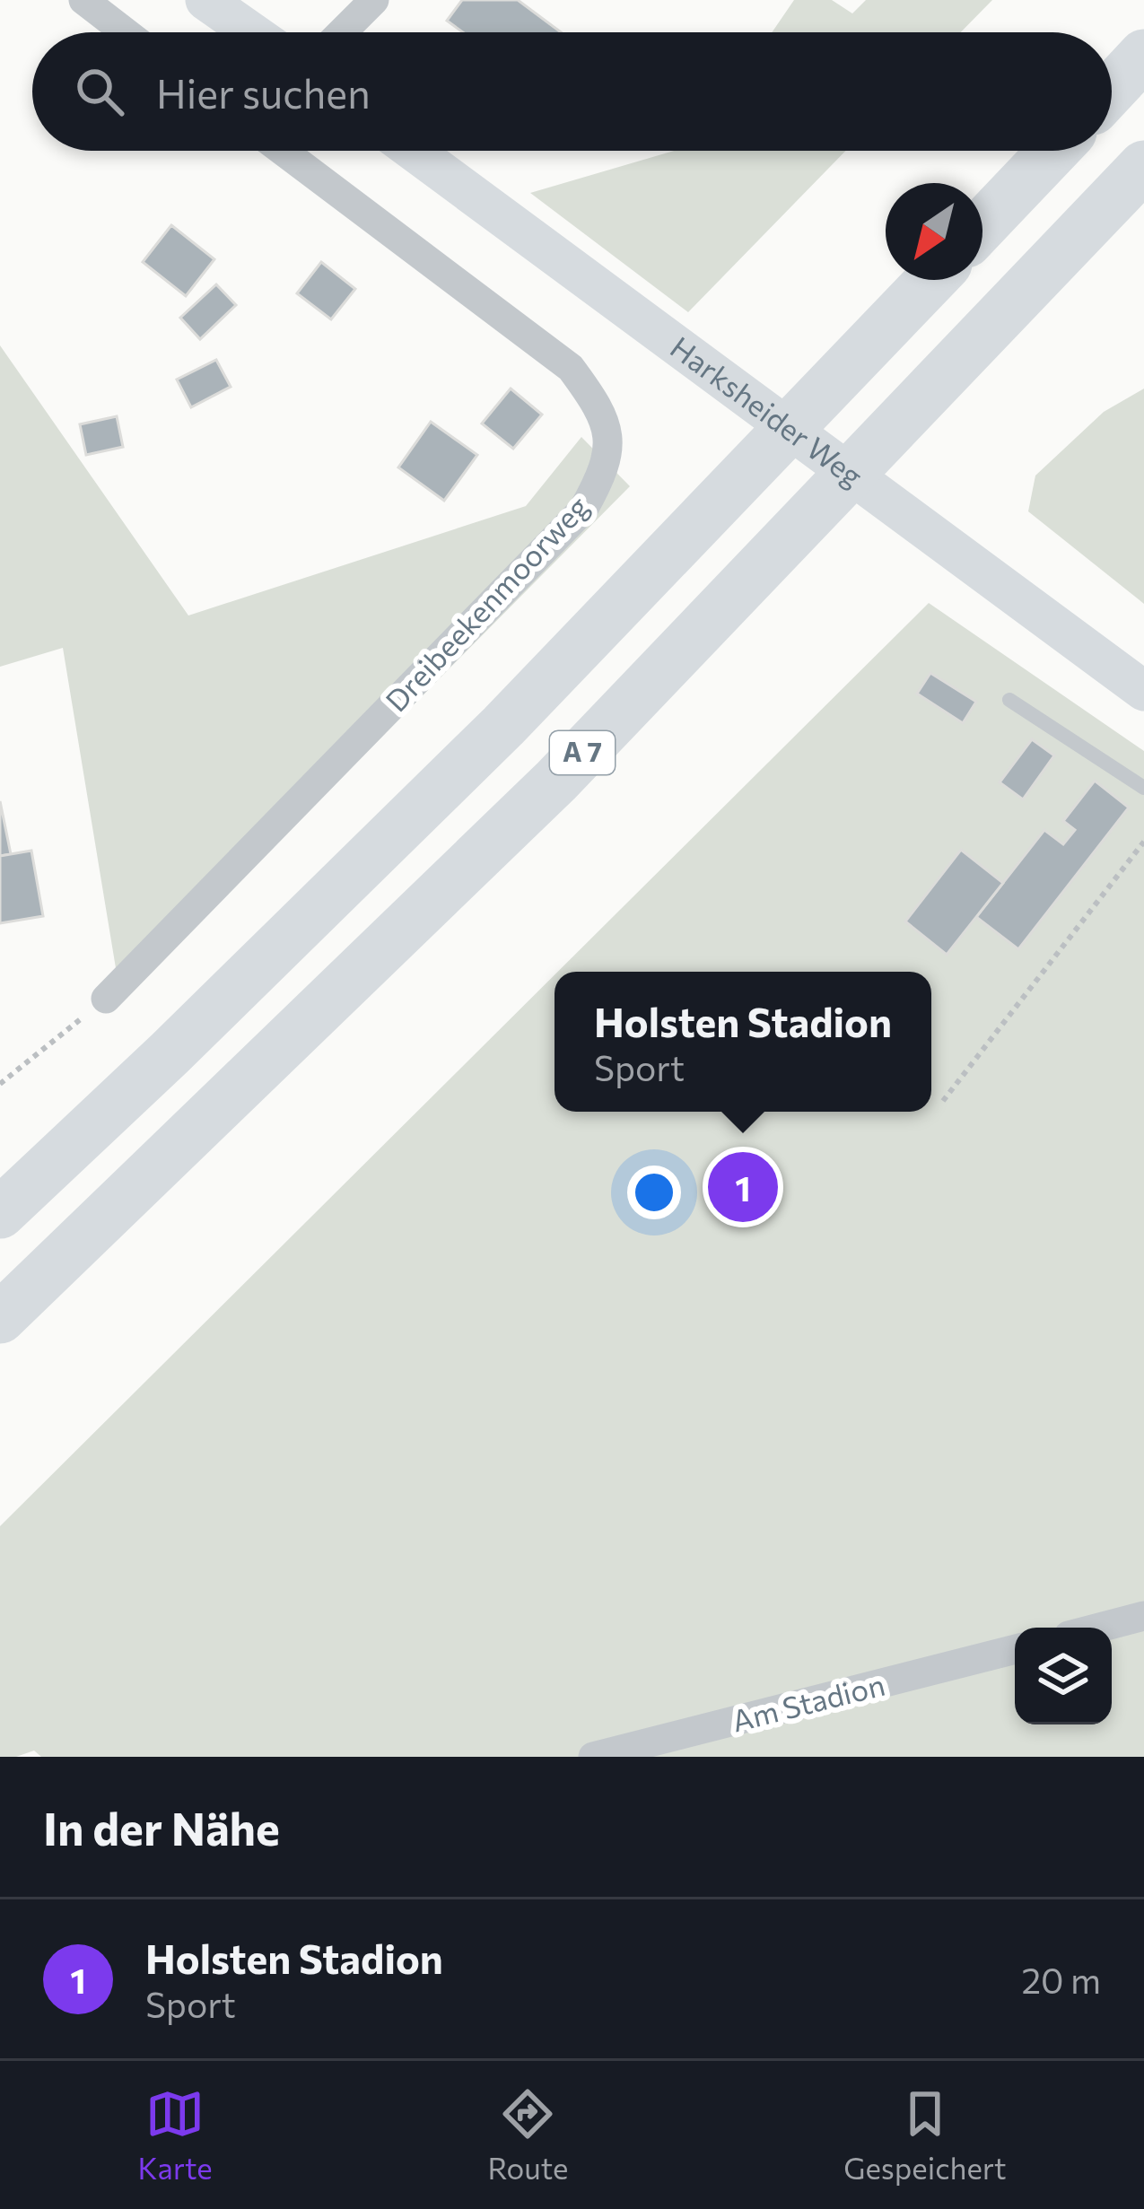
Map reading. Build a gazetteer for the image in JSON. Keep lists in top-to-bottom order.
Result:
{
  "streets": {
    "highway": ["A 7"],
    "main road": ["Harksheider Weg"],
    "street": ["Dreibeekenmoorweg", "Am Stadion"]
  },
  "north": "bottom left",
  "page": {
    "search": "Hier suchen",
    "popup": ["Holsten Stadion", "Sport"],
    "pins": "1",
    "heading": "In der Nähe",
    "list": [
      {
        "mark": "1",
        "name": "Holsten Stadion",
        "note": "Sport",
        "value": "20 m"
      }
    ],
    "nav": ["Karte", "Route", "Gespeichert"]
  }
}
